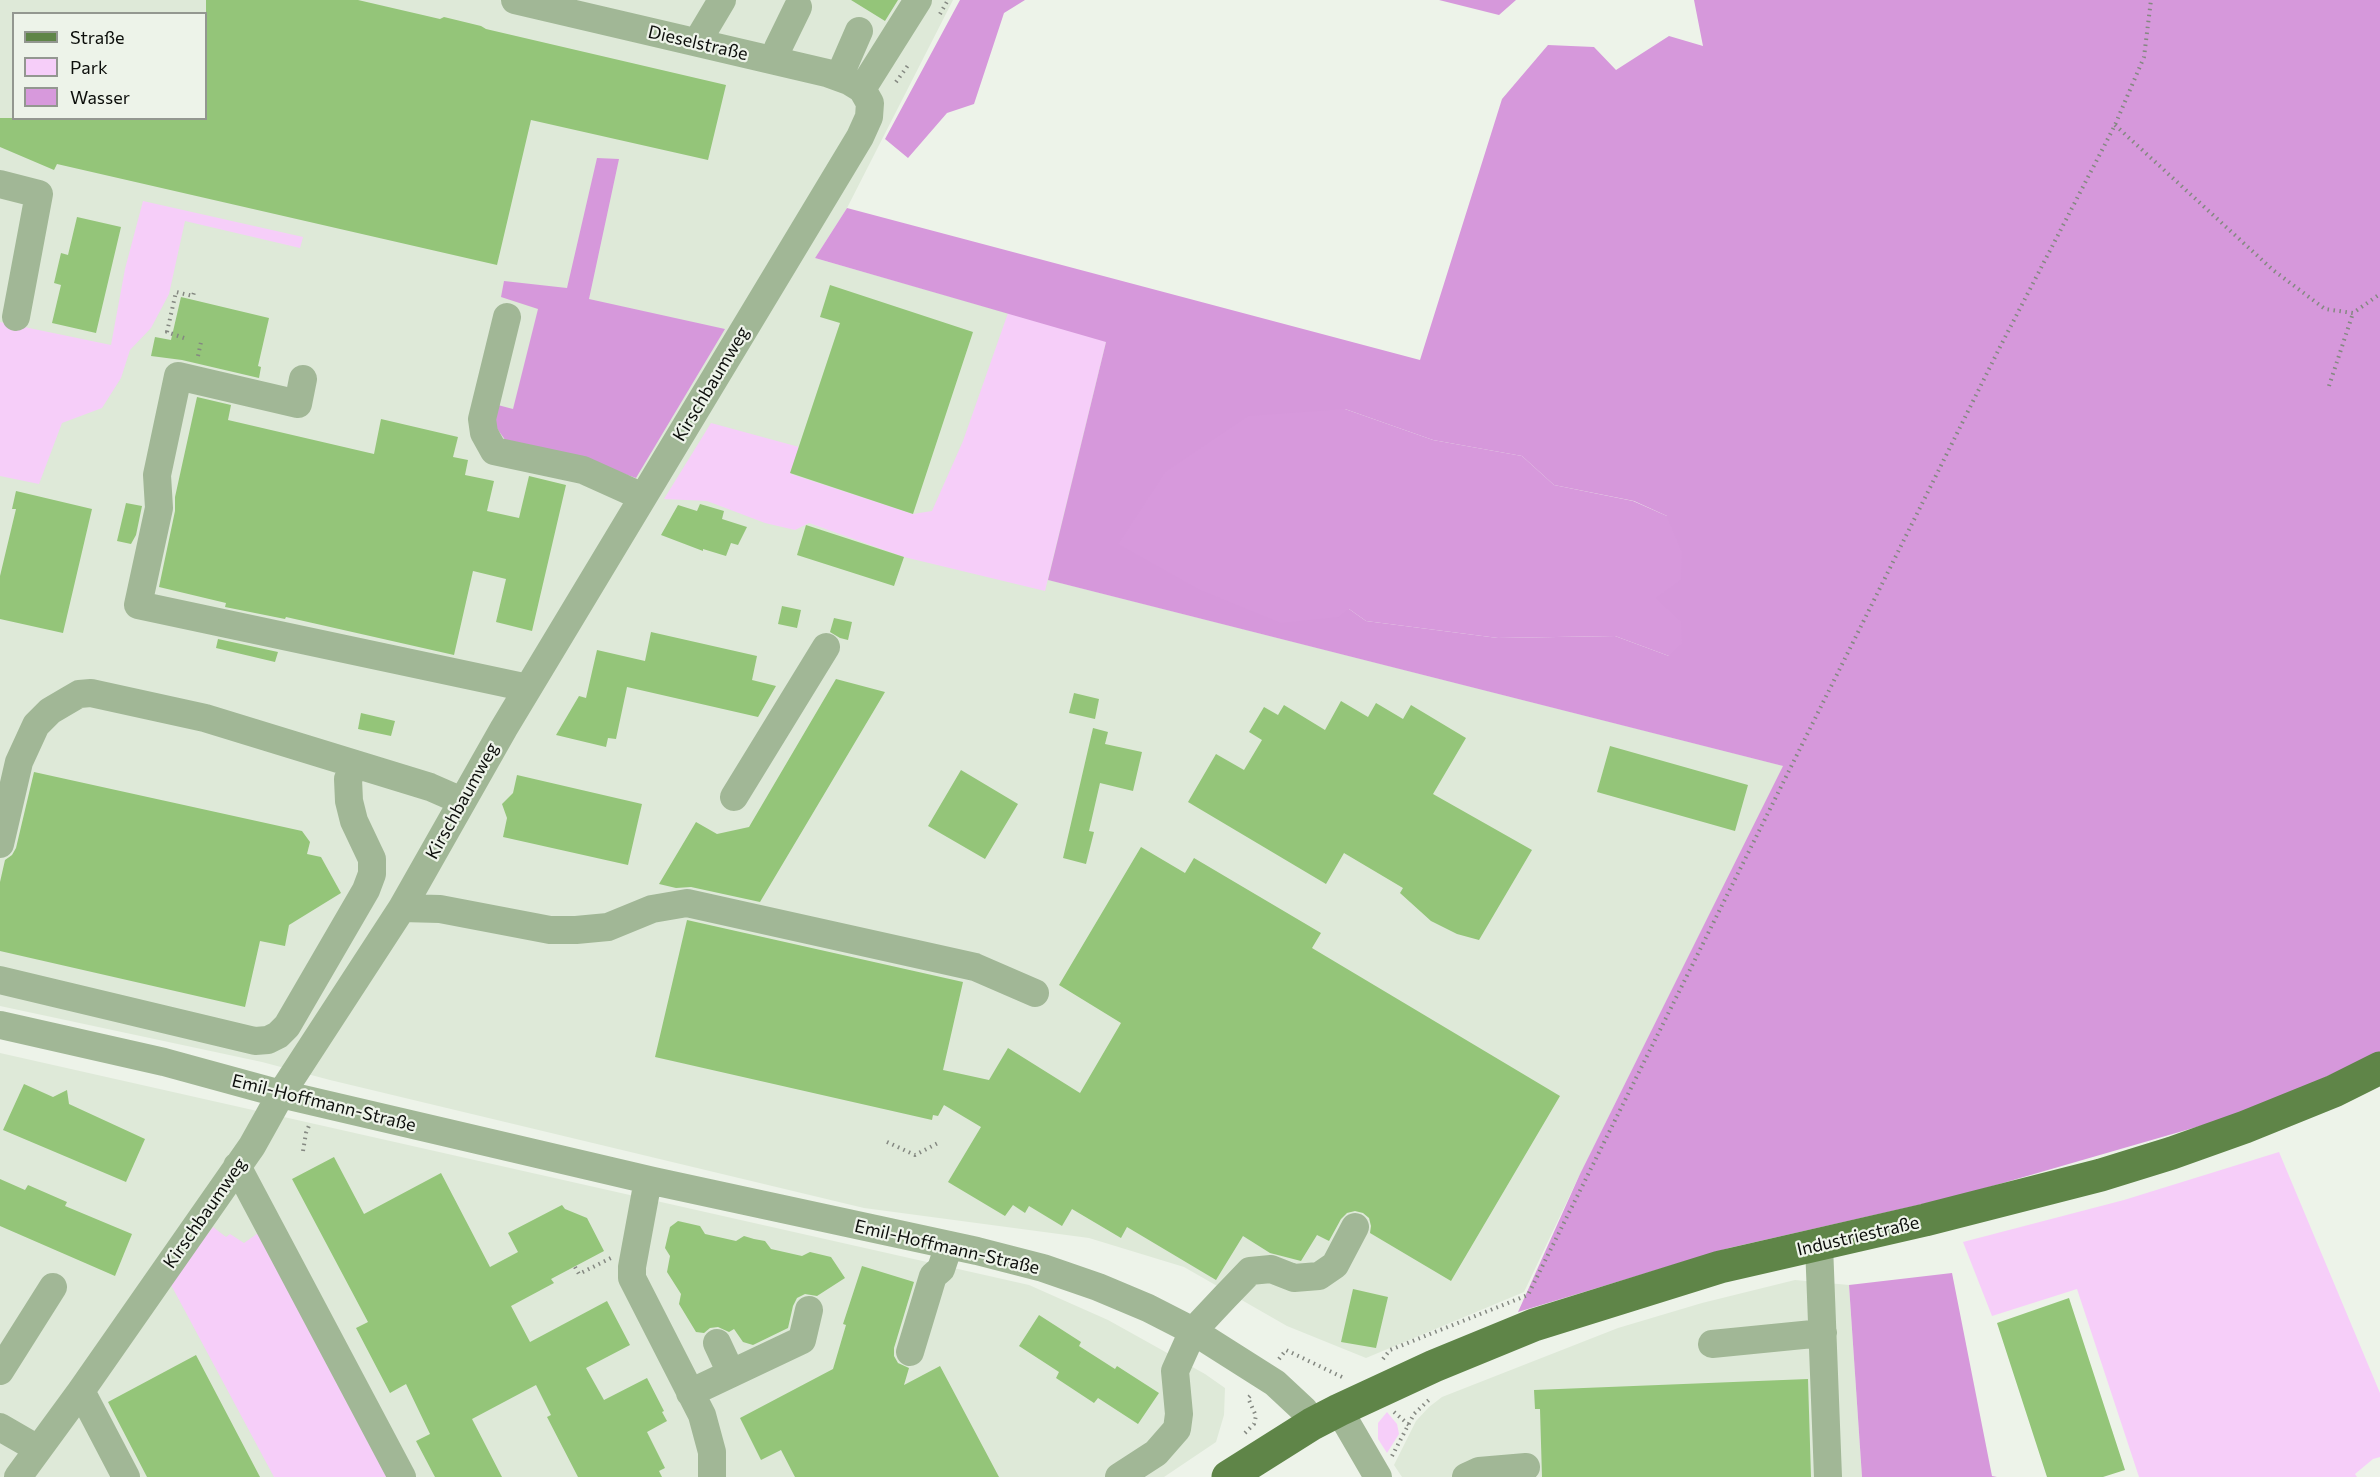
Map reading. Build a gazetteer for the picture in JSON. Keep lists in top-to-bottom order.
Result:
{
  "streets": {
    "main road": ["Industriestraße"],
    "street": ["Dieselstraße", "Kirschbaumweg", "Emil-Hoffmann-Straße"]
  },
  "crossings": [
    ["Dieselstraße", "Kirschbaumweg"],
    ["Kirschbaumweg", "Emil-Hoffmann-Straße"],
    ["Emil-Hoffmann-Straße", "Industriestraße"]
  ],
  "legend": ["Straße", "Park", "Wasser"]
}
